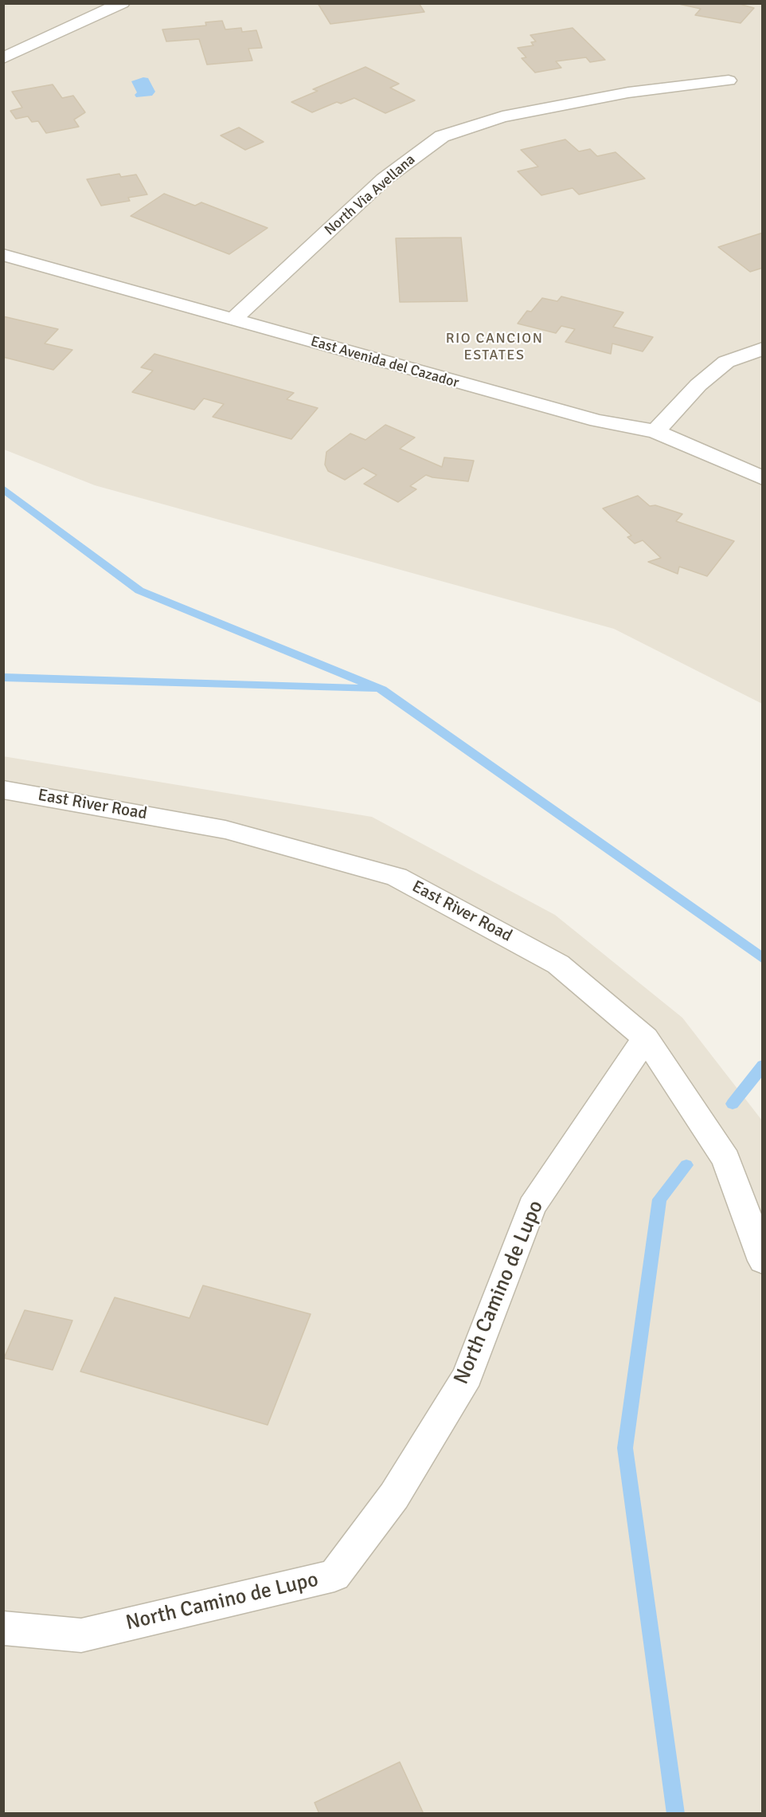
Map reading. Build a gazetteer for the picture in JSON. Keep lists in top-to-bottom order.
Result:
{
  "streets": {
    "street": [
      "North Via Avellana",
      "East Avenida del Cazador",
      "East River Road",
      "North Camino de Lupo"
    ]
  },
  "crossings": [
    ["North Via Avellana", "East Avenida del Cazador"],
    ["East River Road", "North Camino de Lupo"]
  ],
  "districts": ["RIO CANCION ESTATES"]
}
